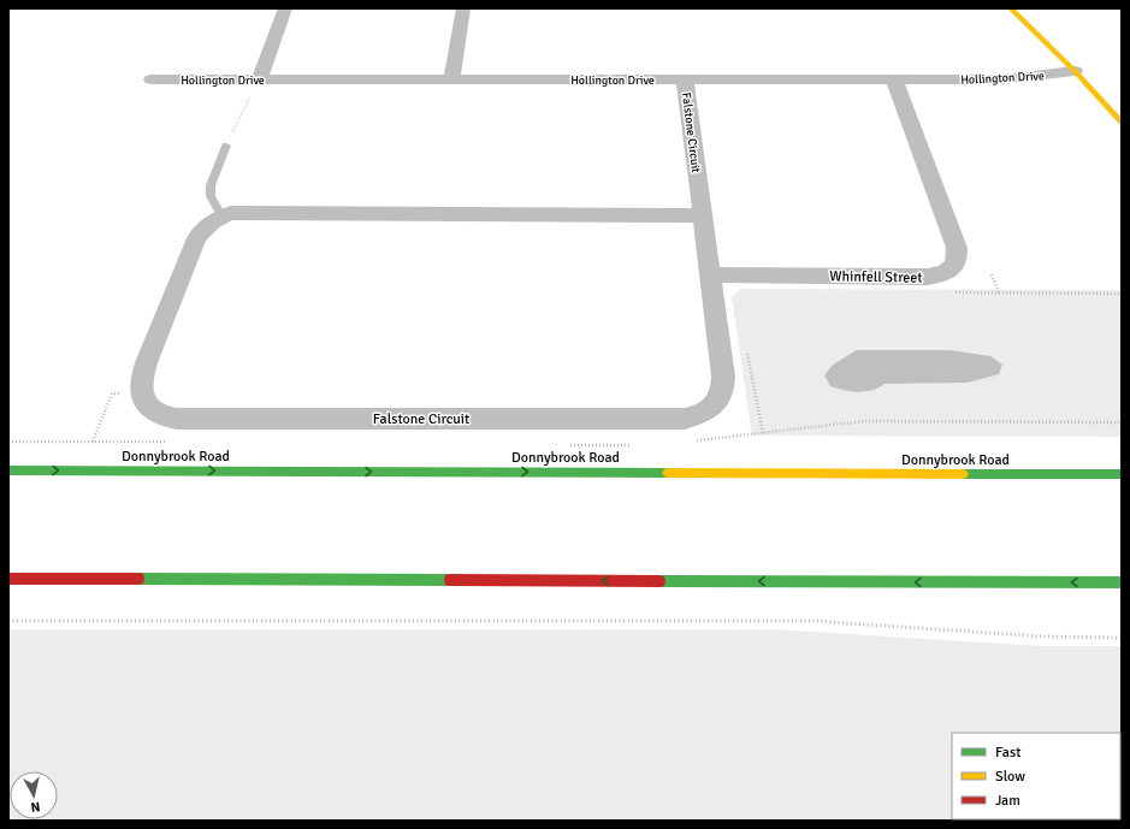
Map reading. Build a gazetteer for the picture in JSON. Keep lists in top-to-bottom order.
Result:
{
  "streets": {
    "main road": ["Donnybrook Road"],
    "street": ["Hollington Drive", "Falstone Circuit", "Whinfell Street"]
  },
  "crossings": [
    ["Hollington Drive", "Falstone Circuit"],
    ["Hollington Drive", "Whinfell Street"],
    ["Falstone Circuit", "Whinfell Street"]
  ],
  "one_way": ["Donnybrook Road"],
  "legend": ["Fast", "Slow", "Jam"],
  "north": "bottom"
}
